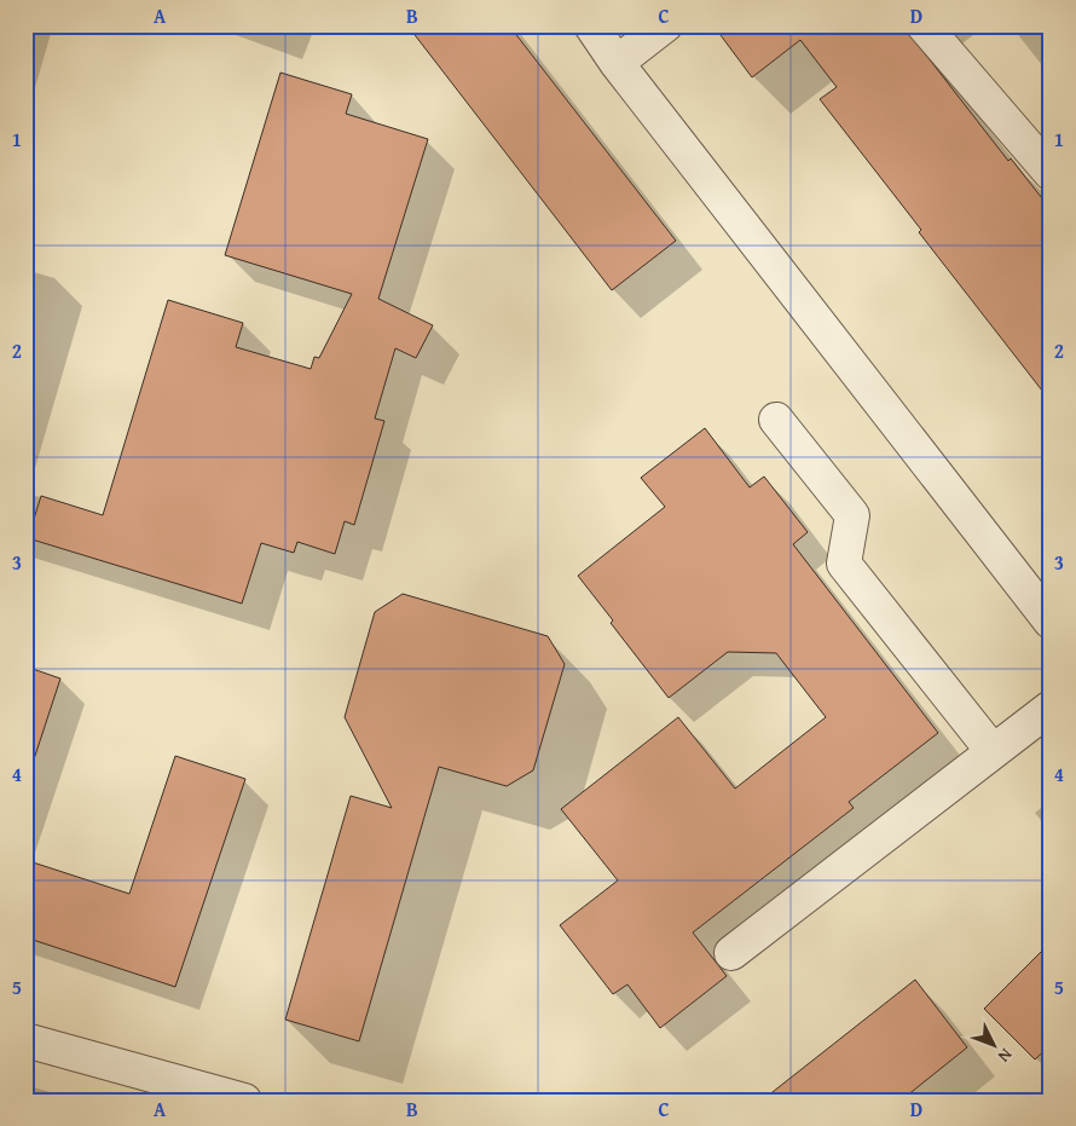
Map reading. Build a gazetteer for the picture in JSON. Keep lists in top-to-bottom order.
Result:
{
  "north": "bottom right",
  "grid": {
    "columns": [
      "A",
      "B",
      "C",
      "D"
    ],
    "rows": [
      "1",
      "2",
      "3",
      "4",
      "5"
    ]
  }
}
